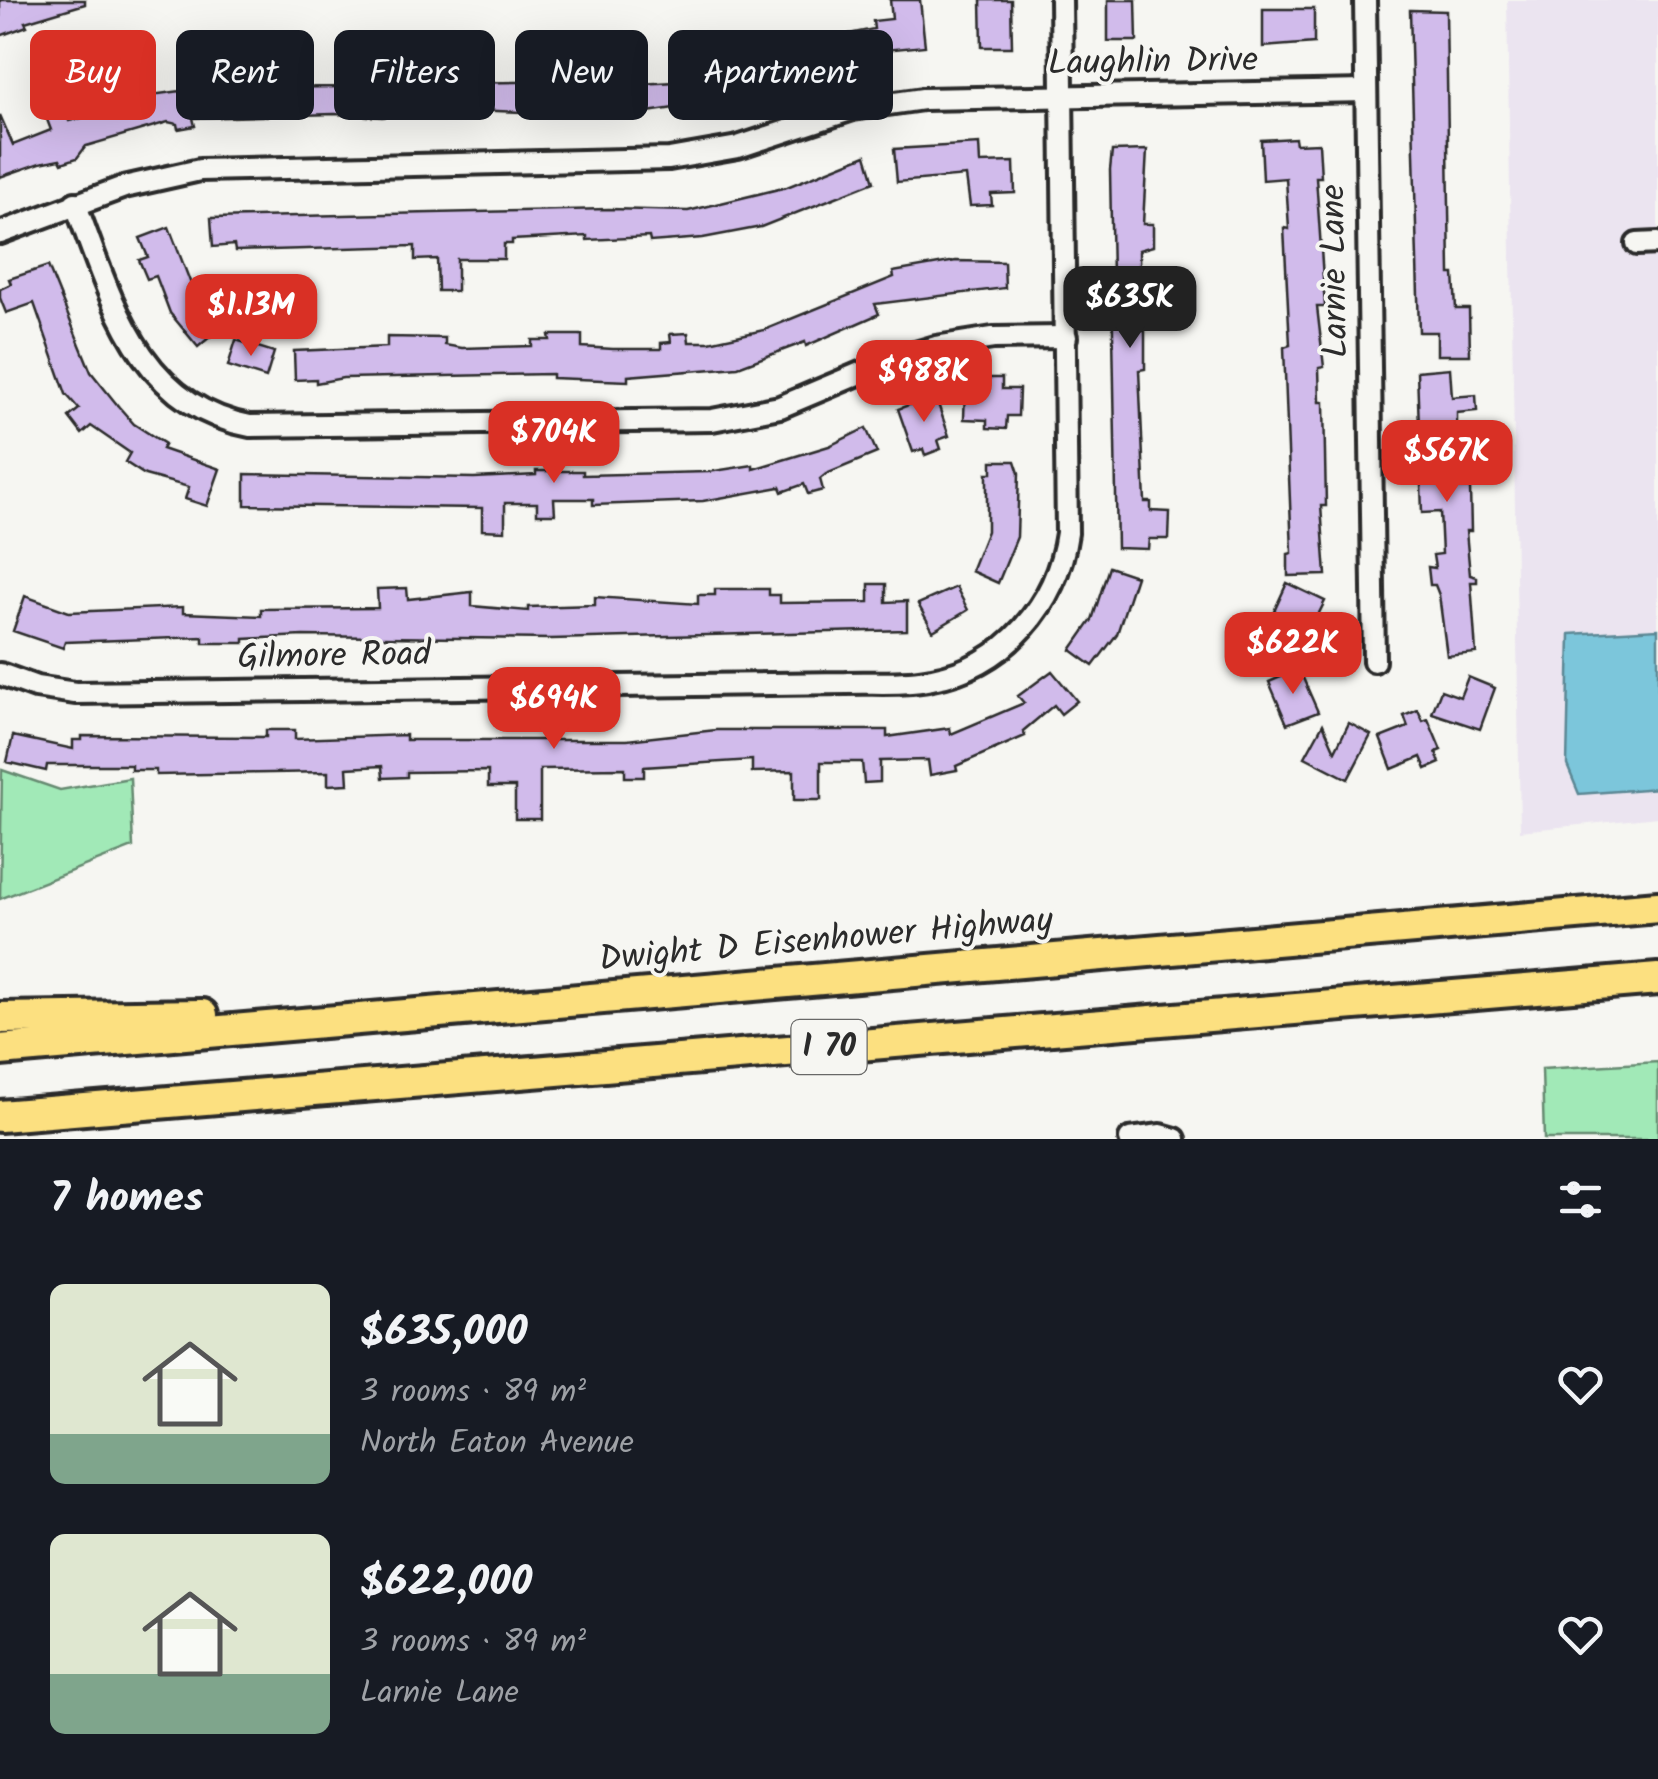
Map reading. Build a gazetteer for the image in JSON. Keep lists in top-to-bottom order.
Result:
{
  "streets": {
    "highway": ["Dwight D Eisenhower Highway", "I 70"],
    "street": ["Laughlin Drive", "Larnie Lane", "Gilmore Road"]
  },
  "crossings": [
    ["Laughlin Drive", "Larnie Lane"],
    ["Laughlin Drive", "Gilmore Road"]
  ],
  "page": {
    "chip": [
      "Buy",
      "Rent",
      "Filters",
      "New",
      "Apartment"
    ],
    "price": [
      "$635K",
      "$1.13M",
      "$988K",
      "$704K",
      "$567K",
      "$622K",
      "$694K"
    ],
    "heading": "7 homes",
    "list": [
      {
        "name": "$635,000",
        "note": "3 rooms · 89 m² · North Eaton Avenue"
      },
      {
        "name": "$622,000",
        "note": "3 rooms · 89 m² · Larnie Lane"
      }
    ]
  }
}
